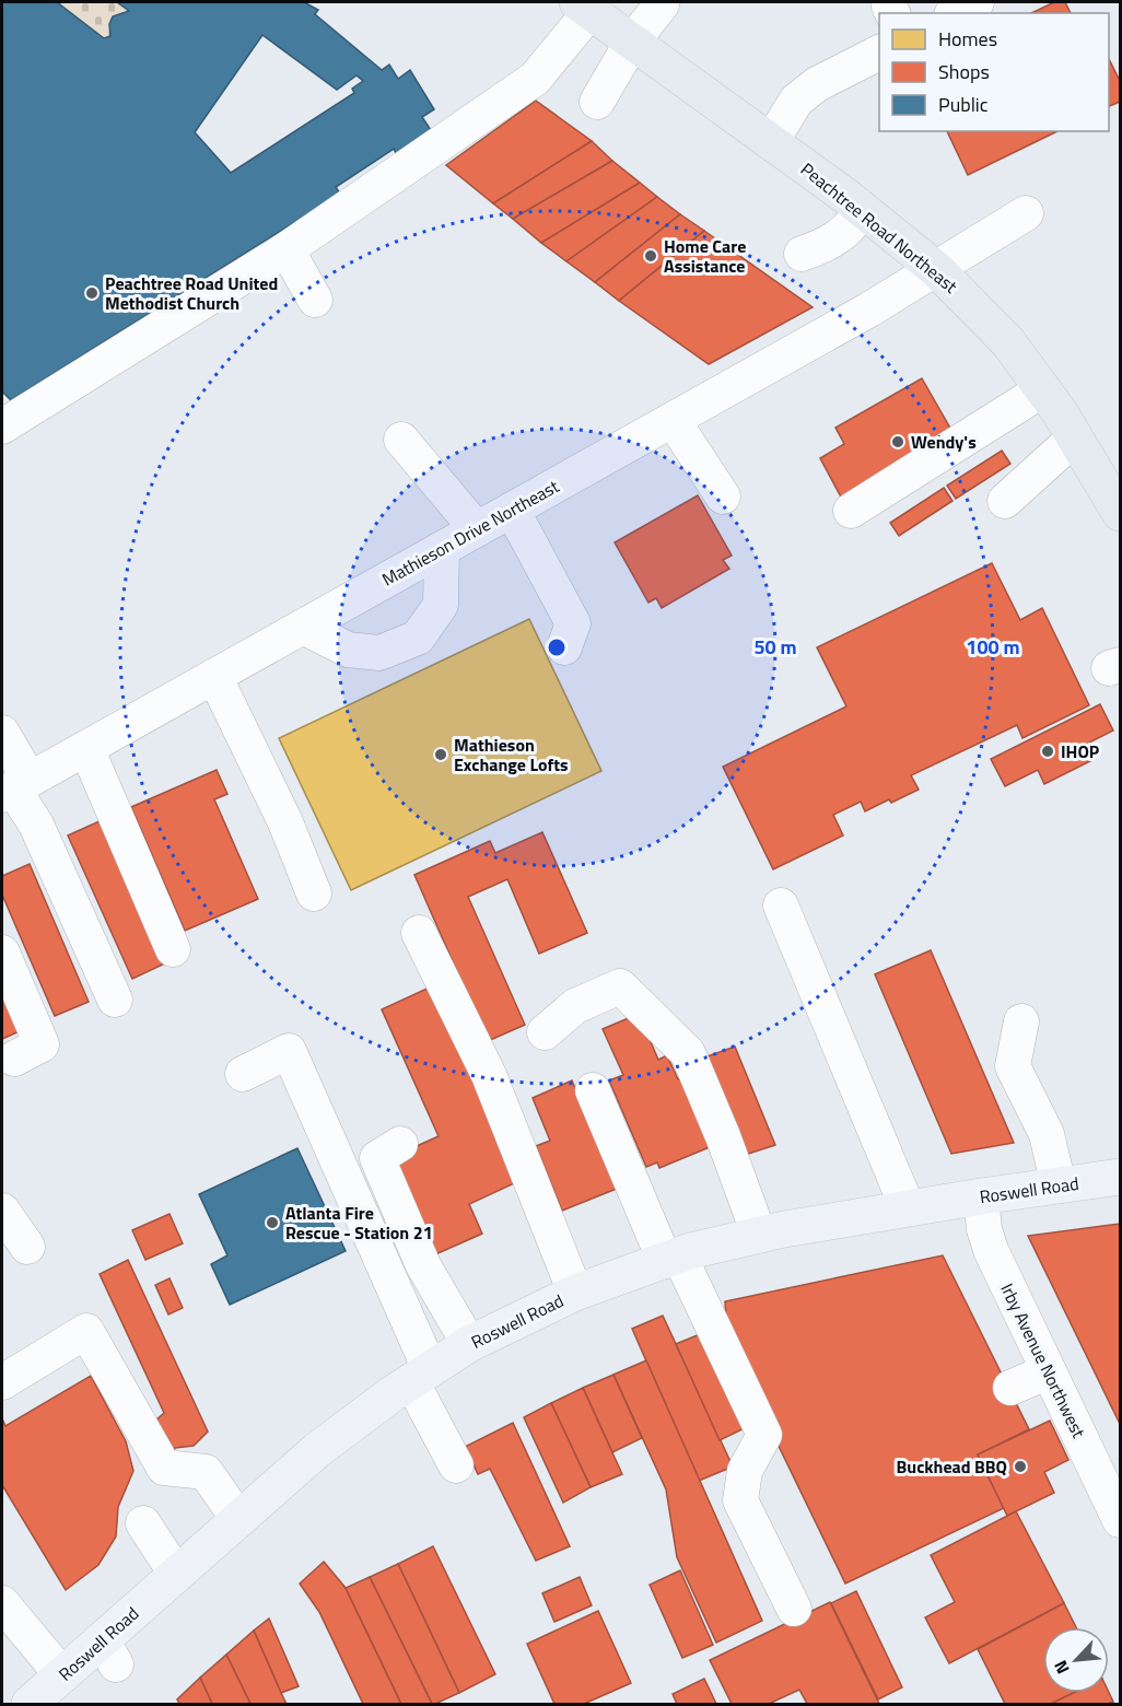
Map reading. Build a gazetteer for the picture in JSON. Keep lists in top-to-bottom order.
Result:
{
  "streets": {
    "highway": ["Peachtree Road Northeast"],
    "main road": ["Roswell Road"],
    "street": ["Mathieson Drive Northeast", "Irby Avenue Northwest"]
  },
  "crossings": [
    ["Peachtree Road Northeast", "Mathieson Drive Northeast"],
    ["Roswell Road", "Irby Avenue Northwest"]
  ],
  "places": [
    "Home Care Assistance",
    "Peachtree Road United Methodist Church",
    "Wendy's",
    "IHOP",
    "Mathieson Exchange Lofts",
    "Atlanta Fire Rescue - Station 21",
    "Buckhead BBQ"
  ],
  "legend": ["Homes", "Shops", "Public"],
  "north": "bottom left",
  "rings": ["50 m", "100 m"]
}
